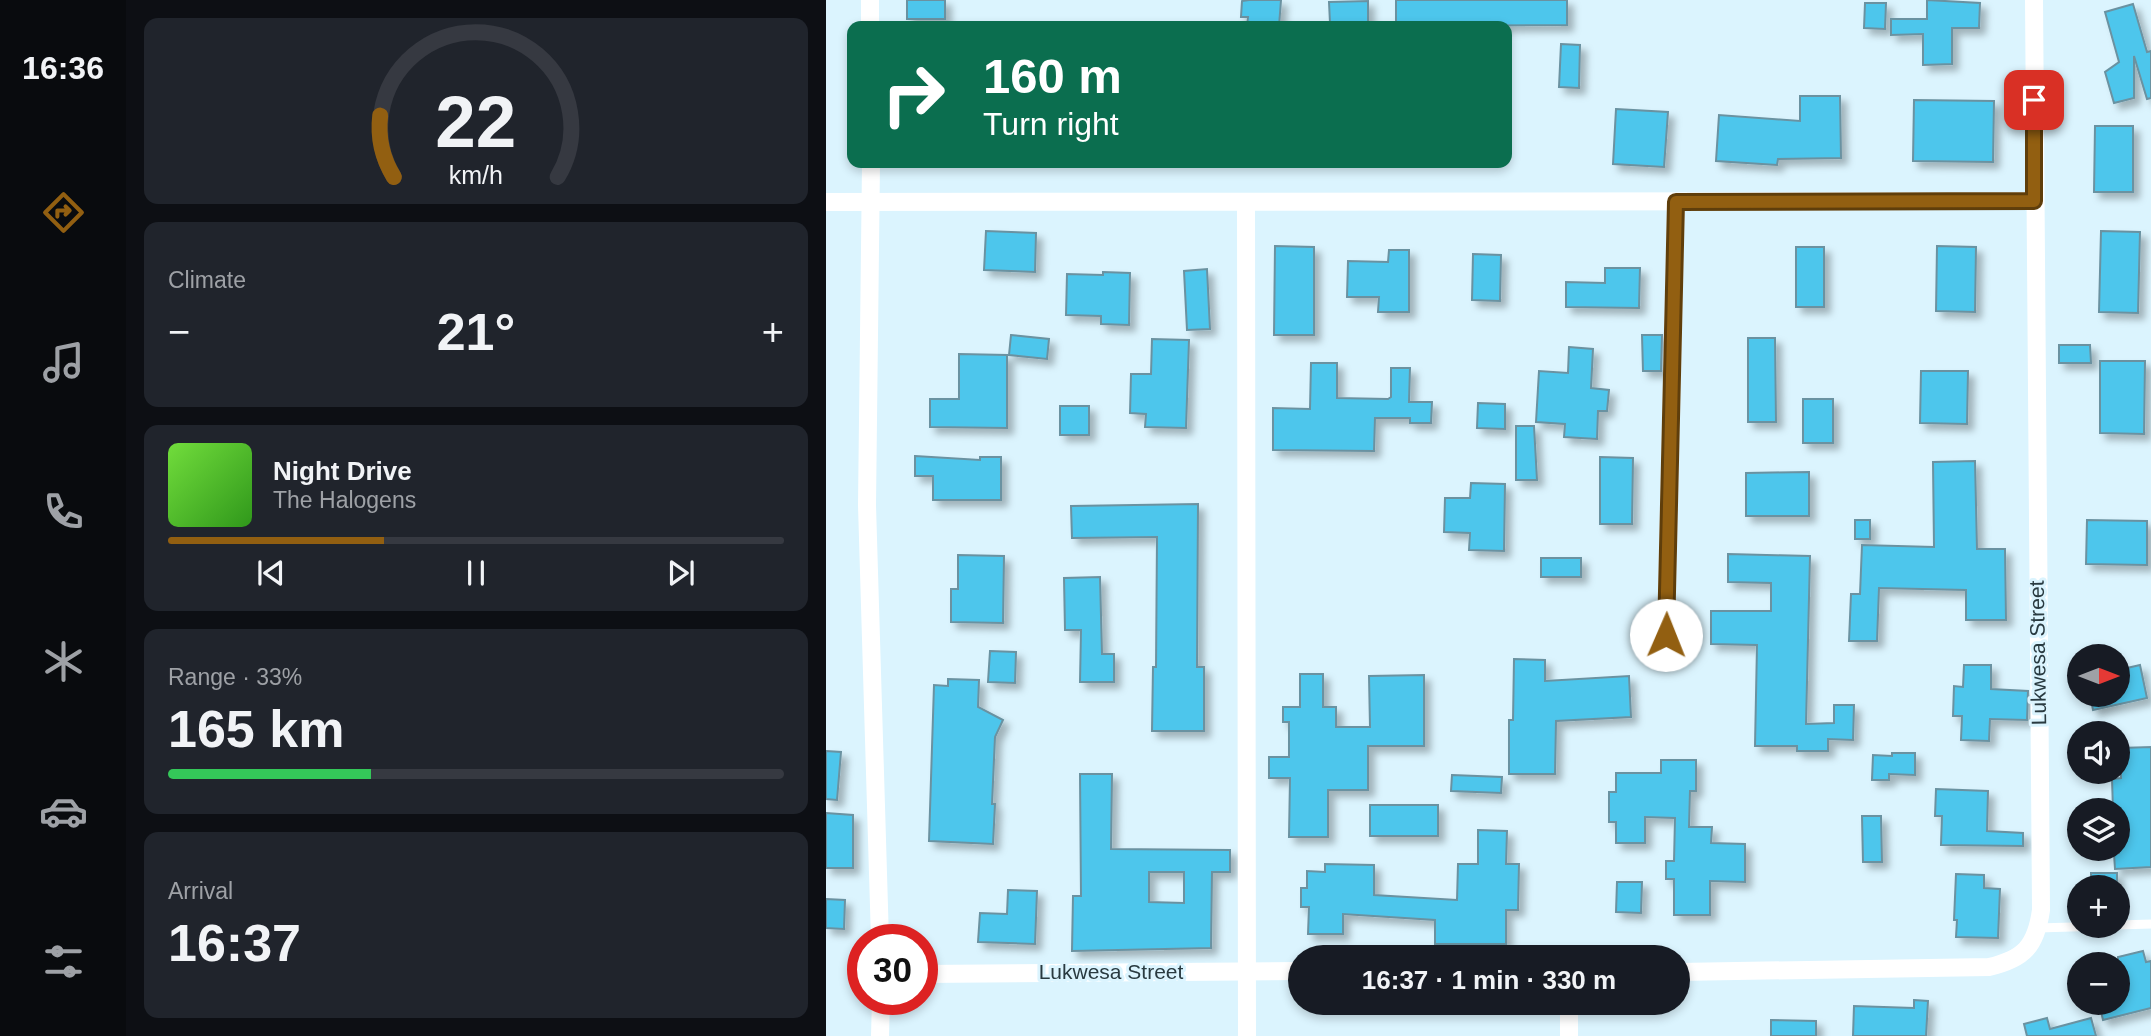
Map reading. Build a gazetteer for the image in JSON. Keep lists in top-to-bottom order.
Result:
{
  "streets": {
    "street": ["Lukwesa Street"]
  },
  "north": "right",
  "page": {
    "tabs": "16:36",
    "turn": ["160 m", "Turn right"],
    "tile": [
      "Climate",
      ["Range · 33%", "165 km"],
      ["Arrival", "16:37"]
    ],
    "heat": ["−", "21°", "+"],
    "song": ["Night Drive", "The Halogens"],
    "map_buttons": ["+", "−"],
    "limit": "30",
    "trip": "16:37 · 1 min · 330 m",
    "gauge": ["22", "km/h"]
  }
}
